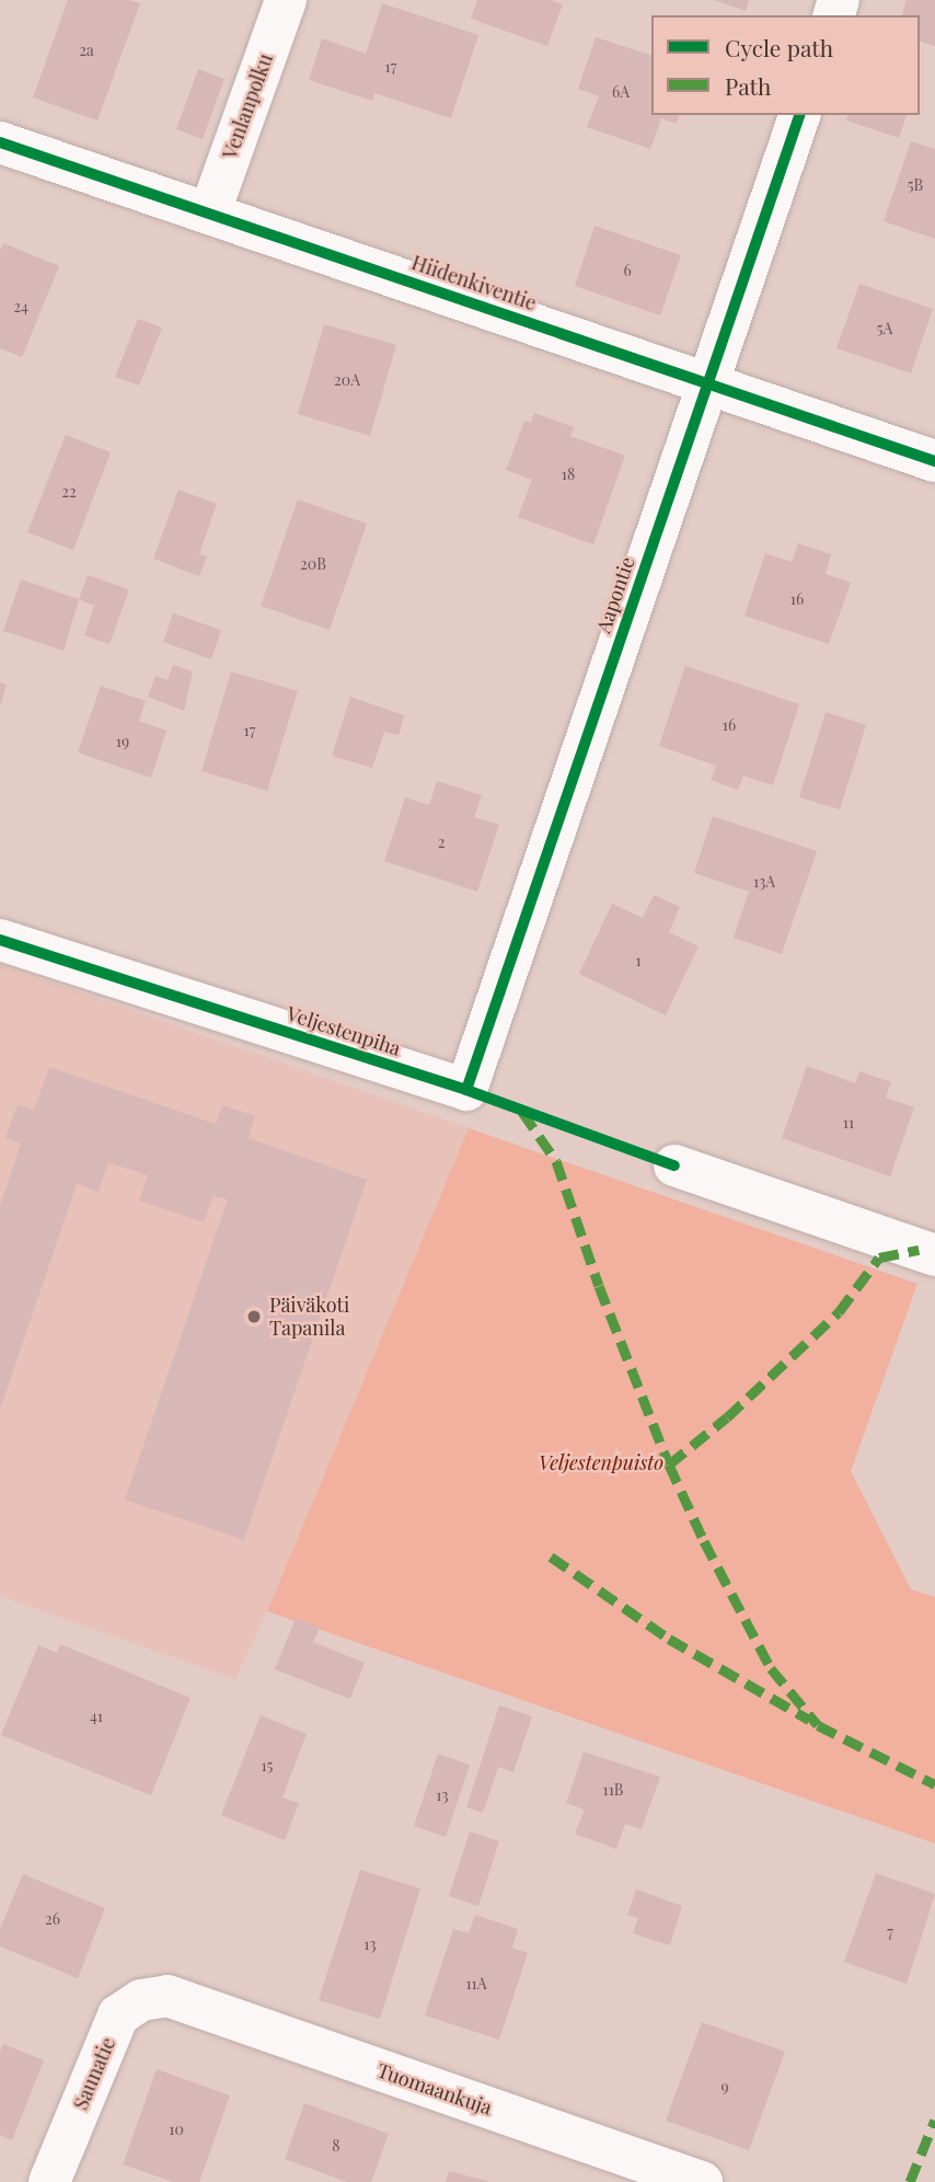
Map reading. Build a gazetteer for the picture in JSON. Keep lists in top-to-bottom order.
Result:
{
  "streets": {
    "street": [
      "Venlanpolku",
      "Hiidenkiventie",
      "Aapontie",
      "Veljestenpiha",
      "Saunatie",
      "Tuomaankuja"
    ]
  },
  "crossings": [
    ["Venlanpolku", "Hiidenkiventie"],
    ["Hiidenkiventie", "Aapontie"],
    ["Aapontie", "Veljestenpiha"],
    ["Saunatie", "Tuomaankuja"]
  ],
  "parks": ["Veljestenpuisto"],
  "places": ["Päiväkoti Tapanila"],
  "house_numbers": [
    "2a",
    "17",
    "6A",
    "5B",
    "6",
    "24",
    "5A",
    "20A",
    "18",
    "22",
    "20B",
    "16",
    "16",
    "17",
    "19",
    "2",
    "13A",
    "1",
    "11",
    "41",
    "15",
    "11B",
    "13",
    "26",
    "7",
    "13",
    "11A",
    "9",
    "10",
    "8"
  ],
  "legend": ["Cycle path", "Path"]
}
